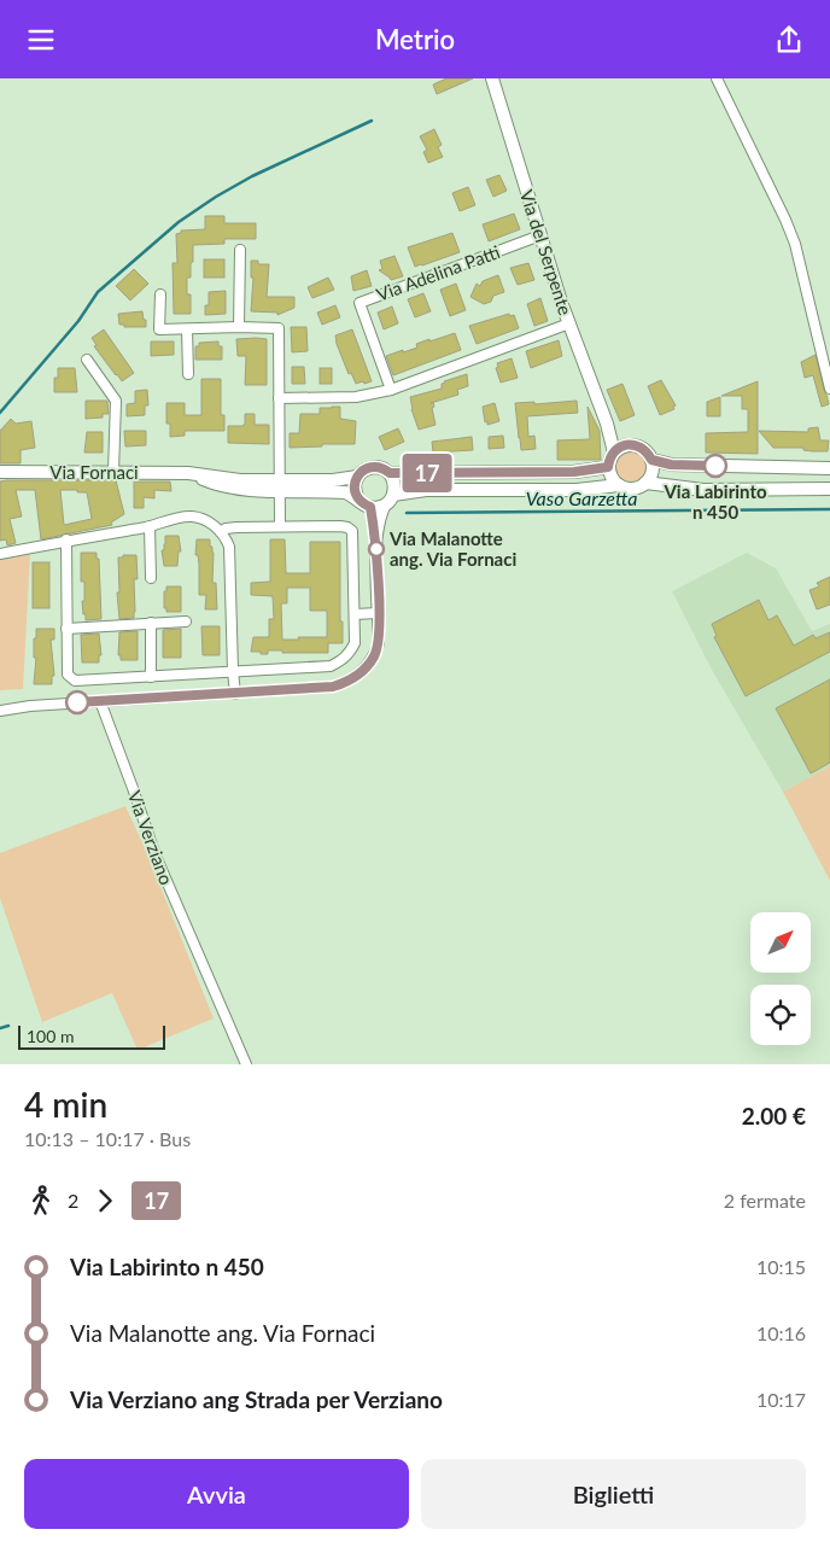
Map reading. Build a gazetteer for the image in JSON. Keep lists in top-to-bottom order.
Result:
{
  "streets": {
    "street": [
      "Via del Serpente",
      "Via Adelina Patti",
      "Via Fornaci",
      "Via Verziano"
    ]
  },
  "crossings": [
    ["Via del Serpente", "Via Adelina Patti"],
    ["Via del Serpente", "Via Fornaci"]
  ],
  "water": ["Vaso Garzetta"],
  "places": ["Via Labirinto n 450", "Via Malanotte ang. Via Fornaci"],
  "lines": ["bus line 17"],
  "scale_bar": "100 m",
  "north": "top right",
  "page": {
    "header": "Metrio",
    "on_map": "17",
    "scale": "100 m",
    "heading": ["4 min", "10:13 – 10:17 · Bus", "2.00 €"],
    "legs": ["2", "17", "2 fermate"],
    "list": [
      {
        "name": "Via Labirinto n 450",
        "value": "10:15"
      },
      {
        "name": "Via Malanotte ang. Via Fornaci",
        "value": "10:16"
      },
      {
        "name": "Via Verziano ang Strada per Verziano",
        "value": "10:17"
      }
    ],
    "buttons": ["Avvia", "Biglietti"]
  }
}
